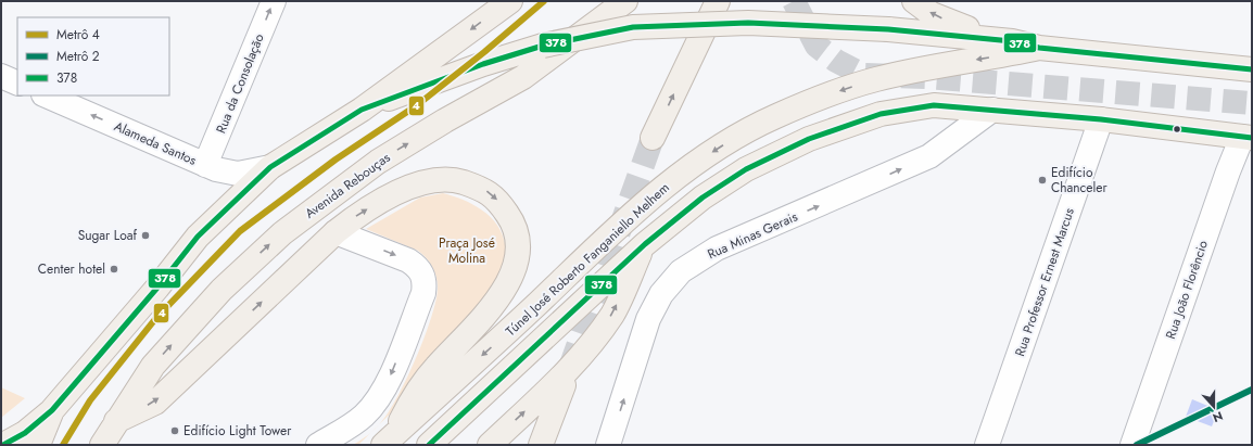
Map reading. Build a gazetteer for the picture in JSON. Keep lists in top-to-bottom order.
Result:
{
  "streets": {
    "main road": ["Avenida Rebouças", "Túnel José Roberto Fanganiello Melhem"],
    "street": [
      "Rua da Consolação",
      "Alameda Santos",
      "Rua Minas Gerais",
      "Rua Professor Ernest Marcus",
      "Rua João Florêncio"
    ]
  },
  "crossings": [
    ["Rua da Consolação", "Alameda Santos"],
    ["Rua Minas Gerais", "Túnel José Roberto Fanganiello Melhem"],
    ["Túnel José Roberto Fanganiello Melhem", "Rua Professor Ernest Marcus"],
    ["Túnel José Roberto Fanganiello Melhem", "Rua João Florêncio"]
  ],
  "one_way": ["Rua da Consolação", "Alameda Santos", "Rua Minas Gerais"],
  "parks": ["Praça José Molina"],
  "places": [
    "Edifício Chanceler",
    "Sugar Loaf",
    "Center hotel",
    "Edifício Light Tower"
  ],
  "lines": ["metro line 4", "transit line 378", "metro line 2"],
  "legend": ["Metrô 4", "Metrô 2", "378"],
  "north": "bottom"
}
